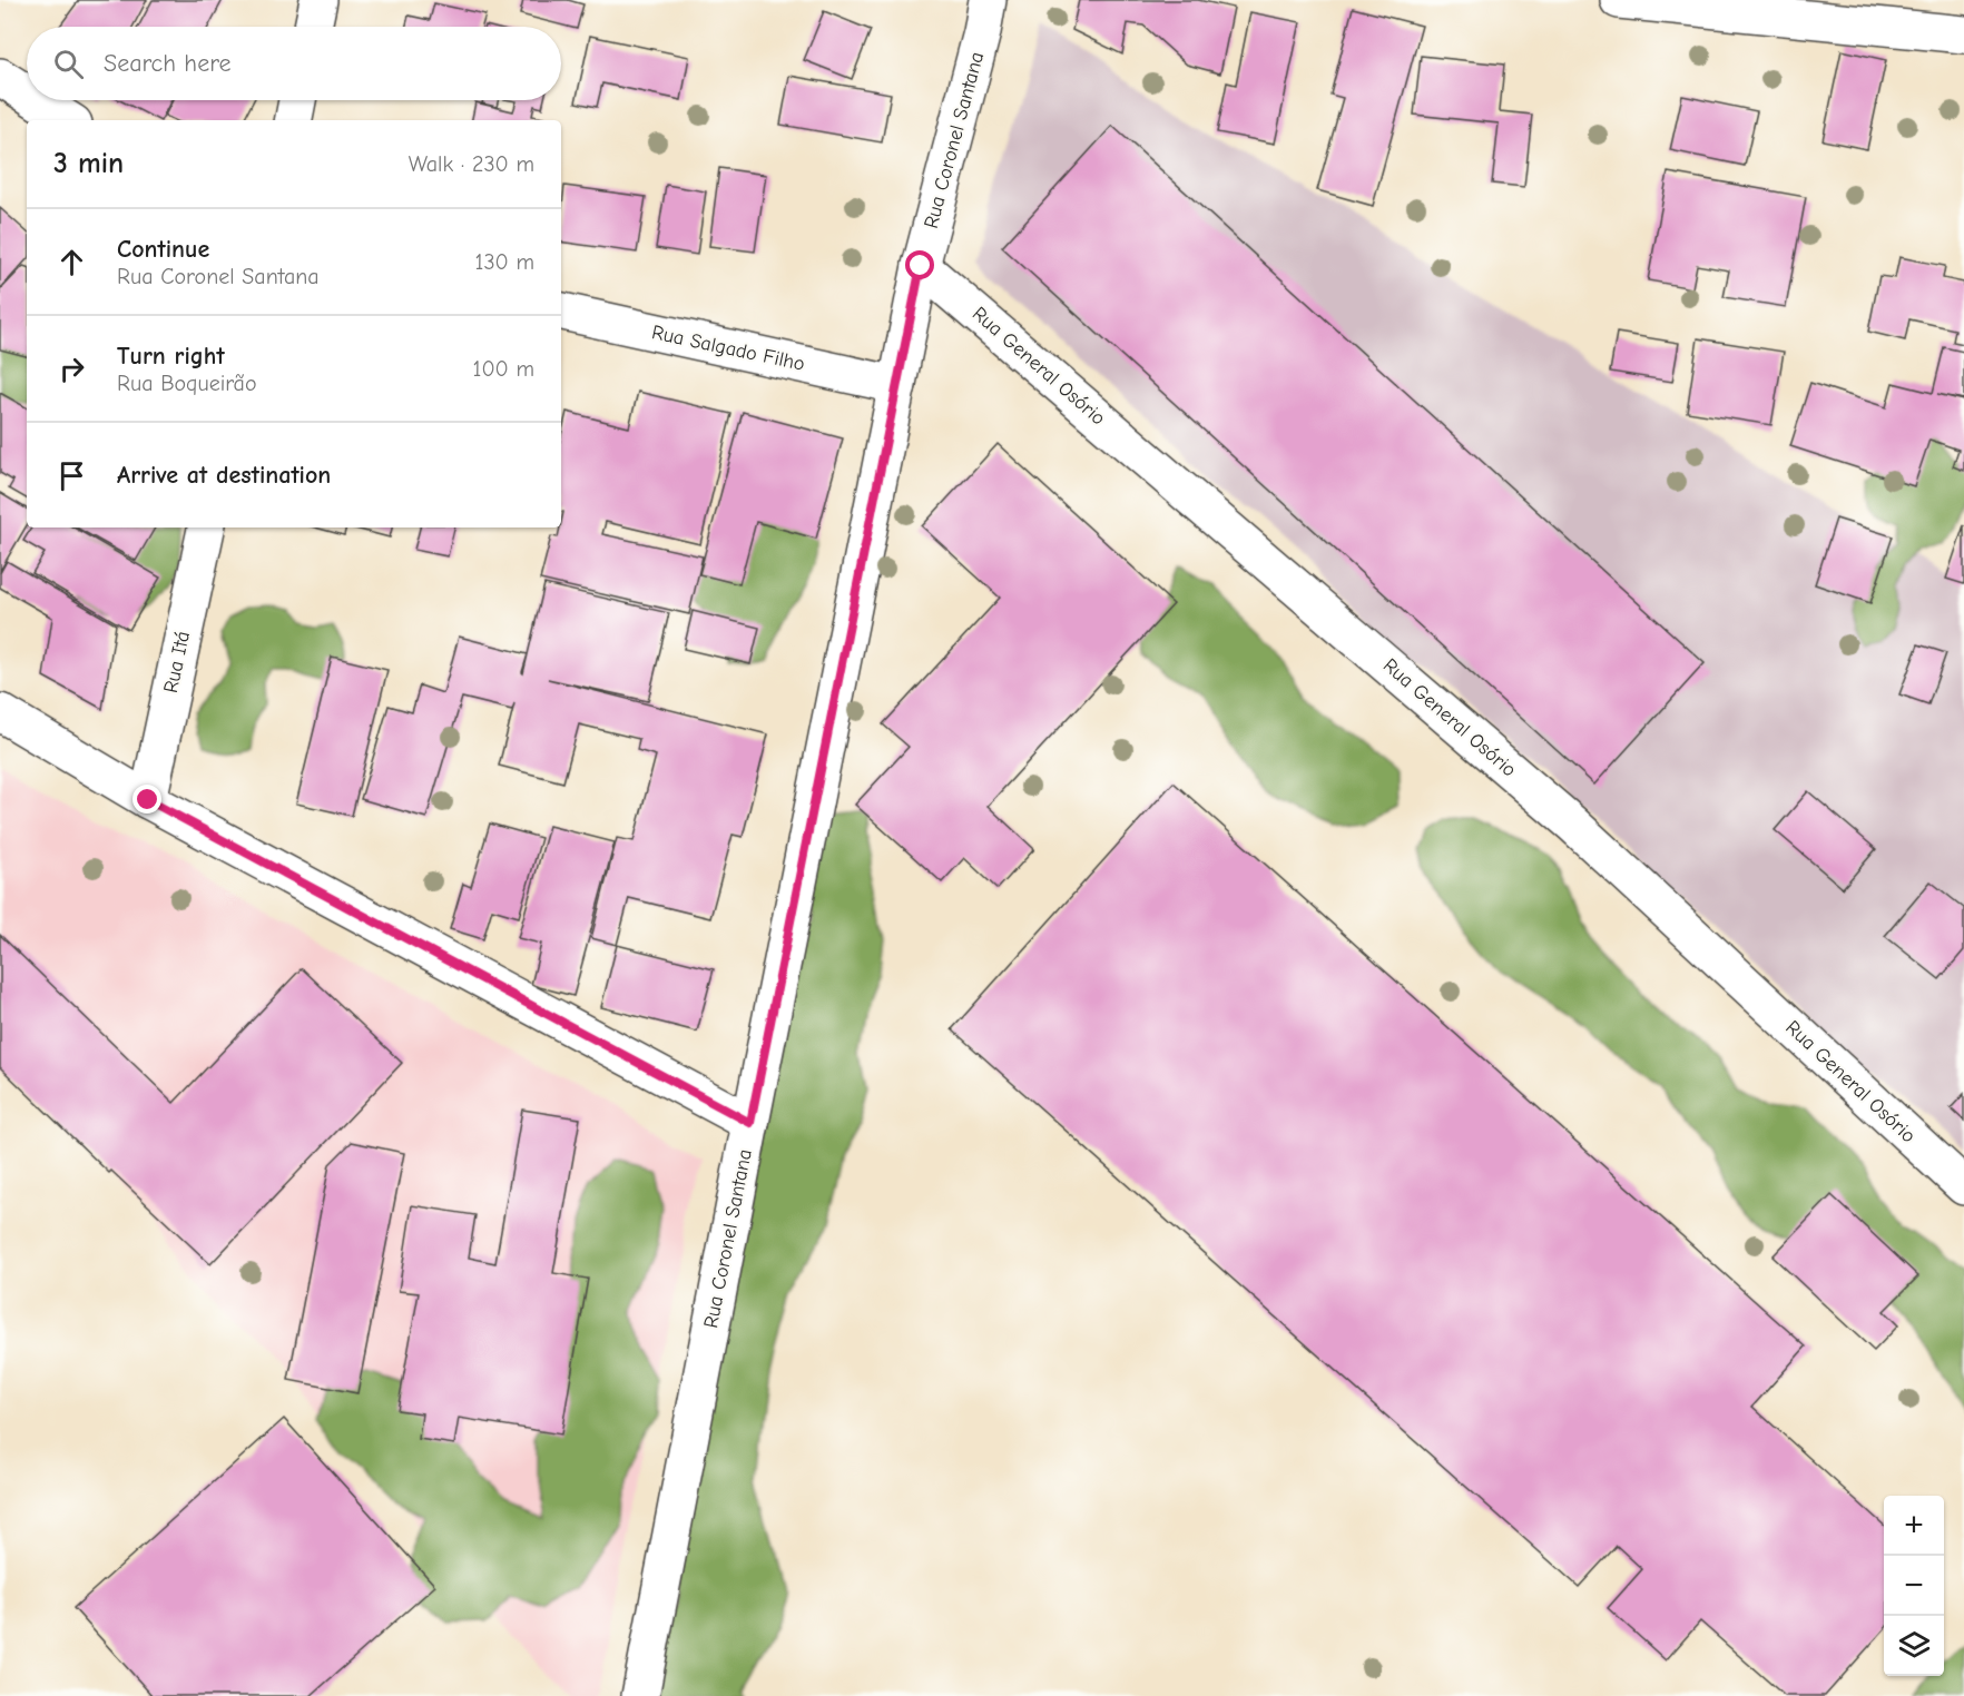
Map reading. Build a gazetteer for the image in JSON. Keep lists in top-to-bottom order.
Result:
{
  "streets": {
    "street": [
      "Rua Coronel Santana",
      "Rua Salgado Filho",
      "Rua General Osório",
      "Rua Itá"
    ]
  },
  "crossings": [
    ["Rua Coronel Santana", "Rua Salgado Filho"],
    ["Rua Coronel Santana", "Rua General Osório"]
  ],
  "page": {
    "search": "Search here",
    "heading": ["3 min", "Walk · 230 m"],
    "list": [
      ["Continue", "Rua Coronel Santana", "130 m"],
      ["Turn right", "Rua Boqueirão", "100 m"],
      "Arrive at destination"
    ],
    "map_buttons": ["+", "−"]
  }
}
